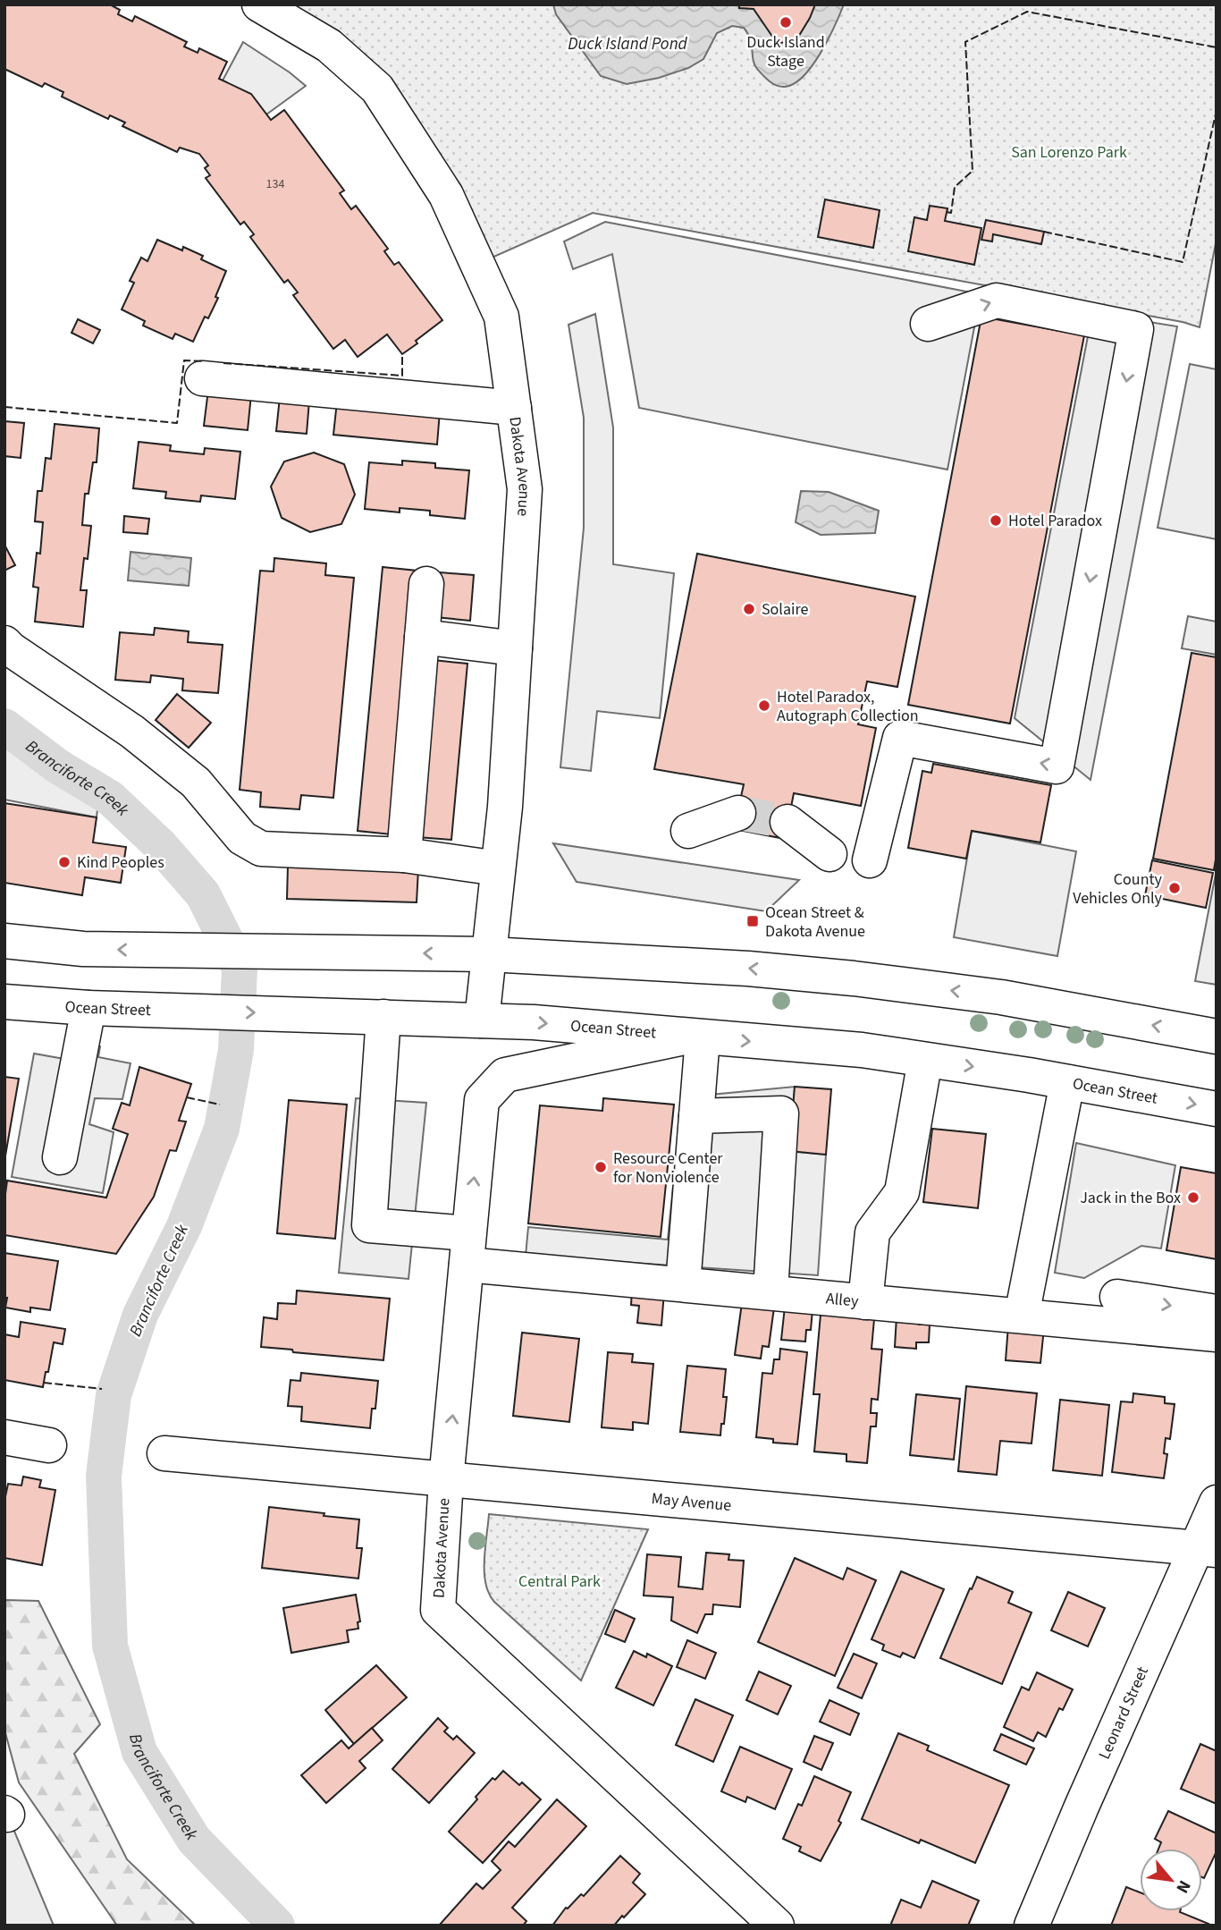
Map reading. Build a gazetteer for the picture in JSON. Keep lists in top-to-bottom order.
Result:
{
  "streets": {
    "street": [
      "Dakota Avenue",
      "Ocean Street",
      "Alley",
      "May Avenue",
      "Leonard Street"
    ]
  },
  "crossings": [
    ["Dakota Avenue", "Ocean Street"],
    ["Dakota Avenue", "Alley"],
    ["Dakota Avenue", "May Avenue"],
    ["Ocean Street", "Alley"],
    ["May Avenue", "Leonard Street"]
  ],
  "water": ["Duck Island Pond", "Branciforte Creek"],
  "parks": ["San Lorenzo Park", "Central Park"],
  "places": {
    "other": [
      "Duck Island Stage",
      "Hotel Paradox",
      "Solaire",
      "Hotel Paradox, Autograph Collection",
      "Kind Peoples",
      "County Vehicles Only",
      "Resource Center for Nonviolence",
      "Jack in the Box"
    ],
    "transit": ["Ocean Street & Dakota Avenue"]
  },
  "house_numbers": ["134"],
  "north": "bottom right"
}
